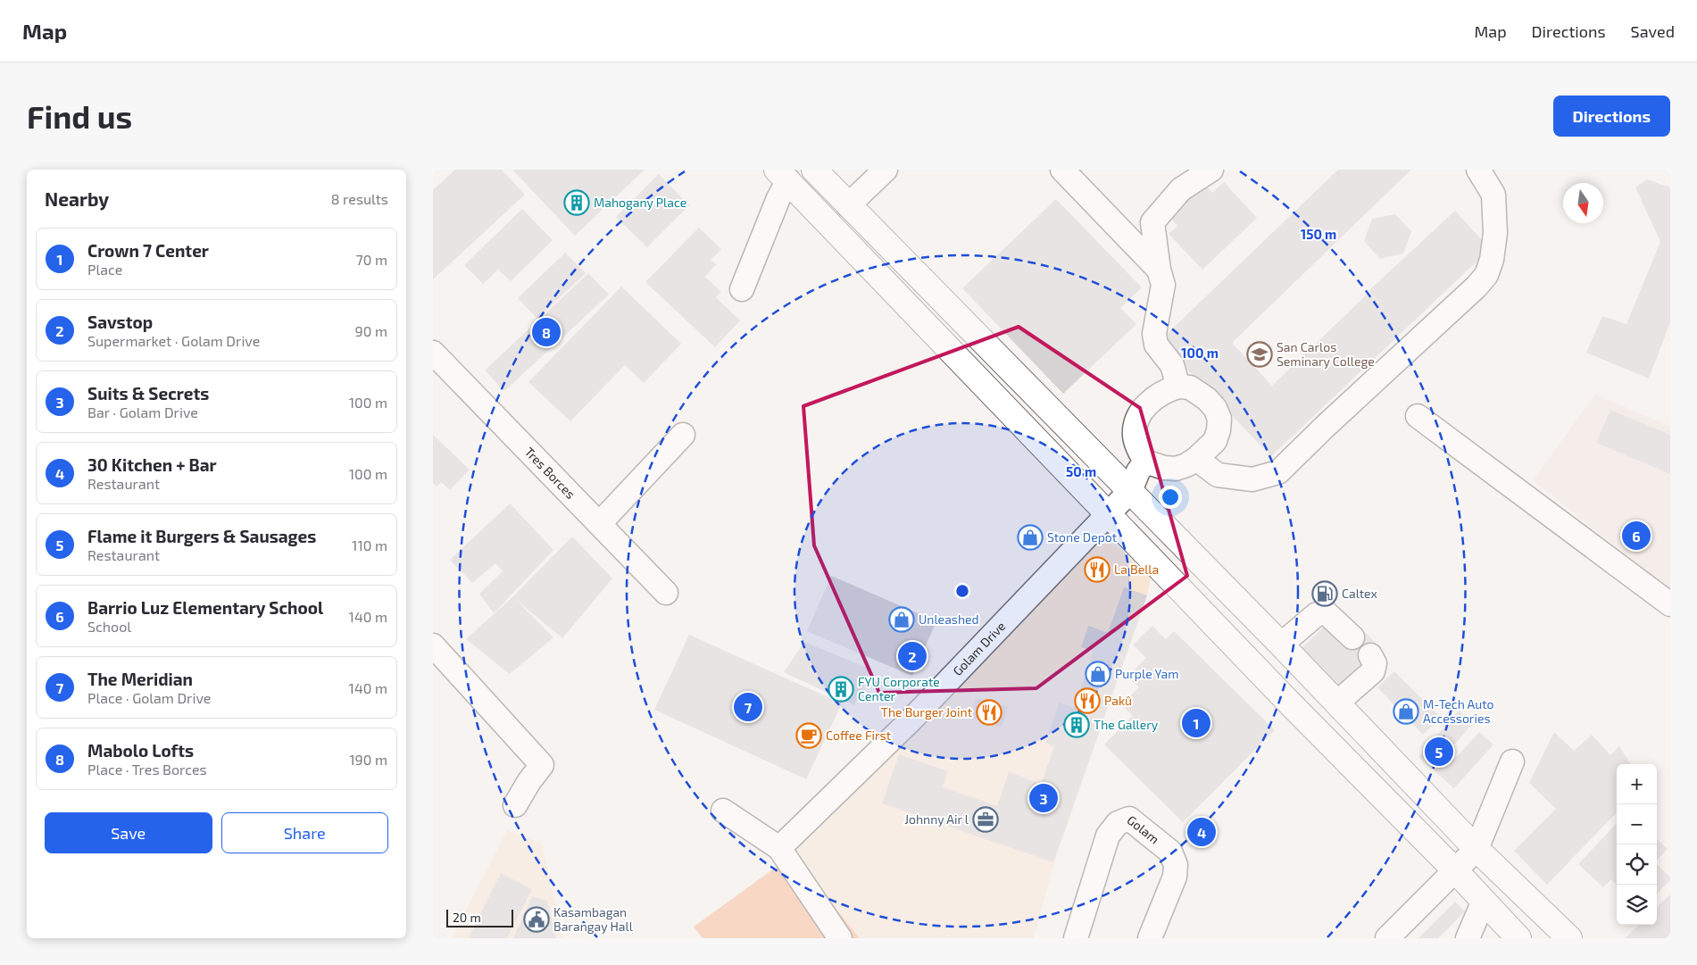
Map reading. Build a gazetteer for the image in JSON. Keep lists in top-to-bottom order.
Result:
{
  "streets": {
    "street": ["Tres Borces", "Golam Drive", "Golam"]
  },
  "places": {
    "building": ["Mahogany Place", "FYU Corporate Center", "The Gallery"],
    "school or university": ["San Carlos Seminary College"],
    "shop": [
      "Stone Depot",
      "Unleashed",
      "Purple Yam",
      "M-Tech Auto Accessories"
    ],
    "restaurant": ["La Bella", "Pakû", "The Burger Joint"],
    "fuel station": ["Caltex"],
    "cafe": ["Coffee First"],
    "office": ["Johnny Air l"],
    "public building": ["Kasambagan Barangay Hall"]
  },
  "scale_bar": "20 m",
  "north": "bottom",
  "page": {
    "header": "Map",
    "nav": ["Map", "Directions", "Saved"],
    "buttons": [
      "Directions",
      ["Save", "Share"]
    ],
    "title": "Find us",
    "heading": ["Nearby", "8 results"],
    "list": [
      {
        "mark": "1",
        "name": "Crown 7 Center",
        "note": "Place",
        "value": "70 m"
      },
      {
        "mark": "2",
        "name": "Savstop",
        "note": "Supermarket · Golam Drive",
        "value": "90 m"
      },
      {
        "mark": "3",
        "name": "Suits & Secrets",
        "note": "Bar · Golam Drive",
        "value": "100 m"
      },
      {
        "mark": "4",
        "name": "30 Kitchen + Bar",
        "note": "Restaurant",
        "value": "100 m"
      },
      {
        "mark": "5",
        "name": "Flame it Burgers & Sausages",
        "note": "Restaurant",
        "value": "110 m"
      },
      {
        "mark": "6",
        "name": "Barrio Luz Elementary School",
        "note": "School",
        "value": "140 m"
      },
      {
        "mark": "7",
        "name": "The Meridian",
        "note": "Place · Golam Drive",
        "value": "140 m"
      },
      {
        "mark": "8",
        "name": "Mabolo Lofts",
        "note": "Place · Tres Borces",
        "value": "190 m"
      }
    ],
    "pins": [
      "8",
      "6",
      "2",
      "7",
      "1",
      "5",
      "3",
      "4"
    ],
    "map_buttons": ["+", "−"],
    "scale": "20 m"
  },
  "rings": ["150 m", "100 m", "50 m"]
}
